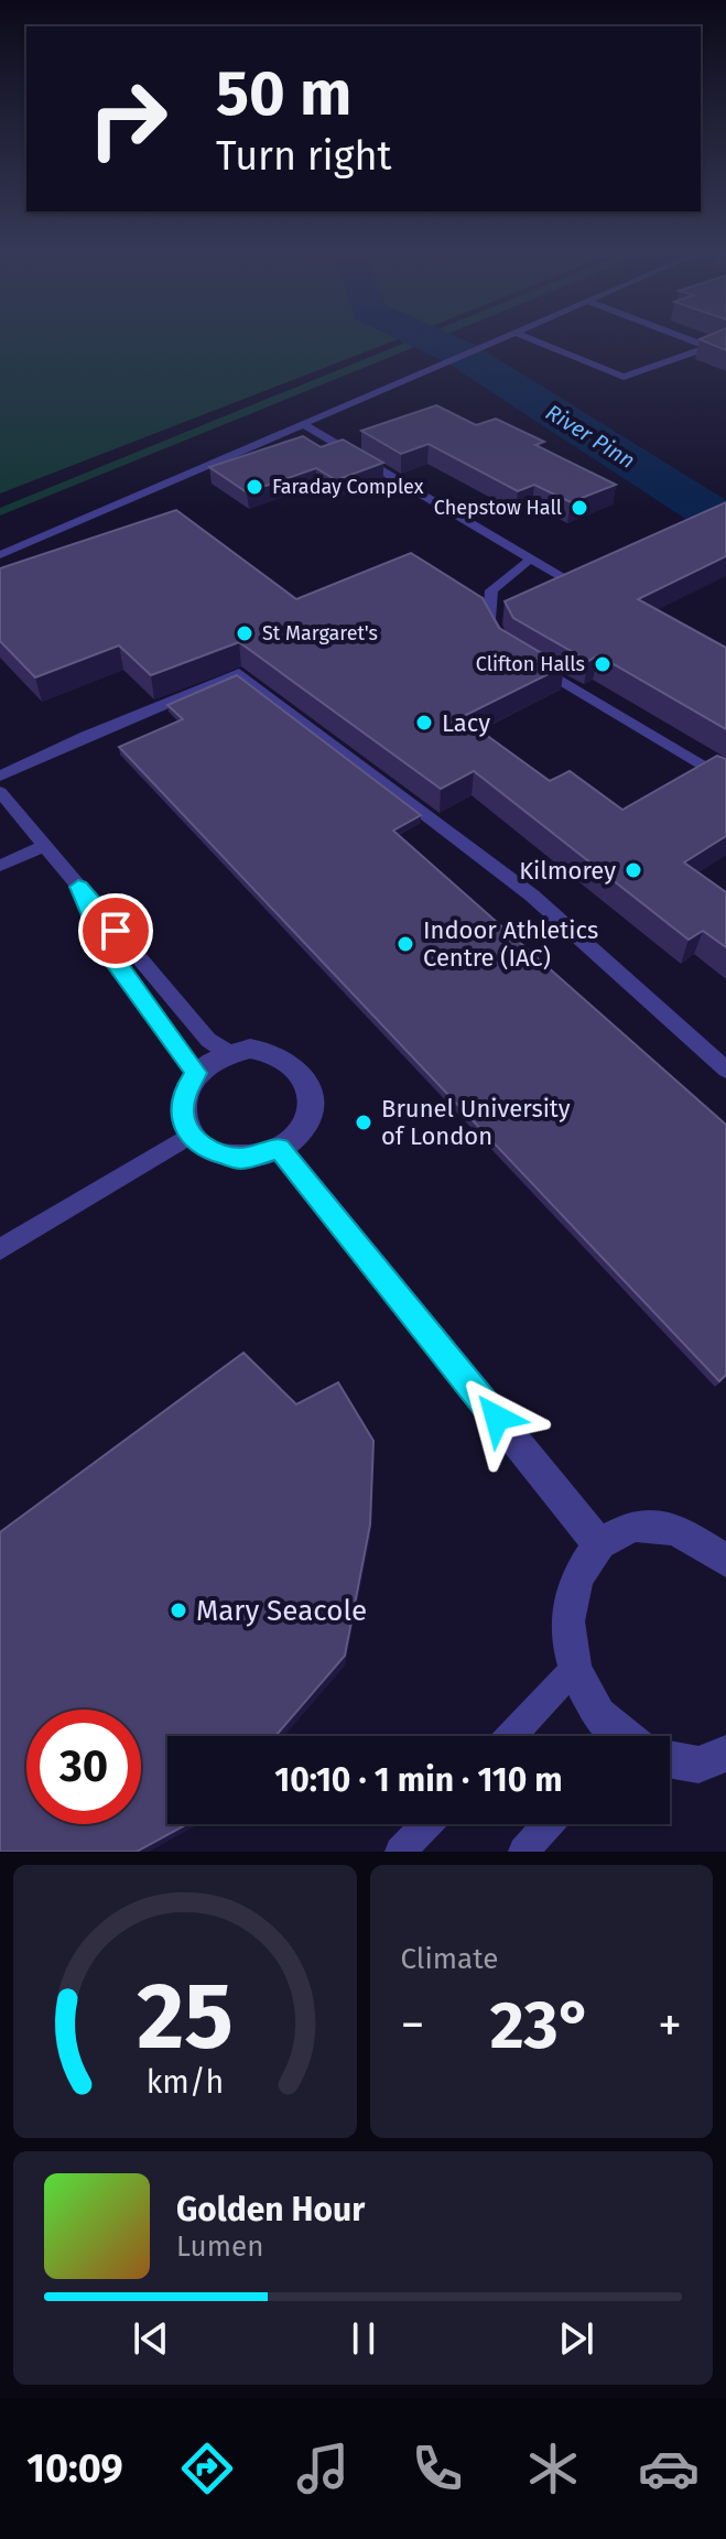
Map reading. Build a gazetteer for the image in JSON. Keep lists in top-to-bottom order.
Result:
{
  "water": ["River Pinn"],
  "places": [
    "Faraday Complex",
    "Chepstow Hall",
    "St Margaret's",
    "Clifton Halls",
    "Lacy",
    "Kilmorey",
    "Indoor Athletics Centre (IAC)",
    "Brunel University of London",
    "Mary Seacole"
  ],
  "page": {
    "turn": ["50 m", "Turn right"],
    "limit": "30",
    "trip": "10:10 · 1 min · 110 m",
    "tile": "Climate",
    "heat": ["−", "23°", "+"],
    "song": ["Golden Hour", "Lumen"],
    "tabs": "10:09",
    "gauge": ["25", "km/h"]
  }
}
